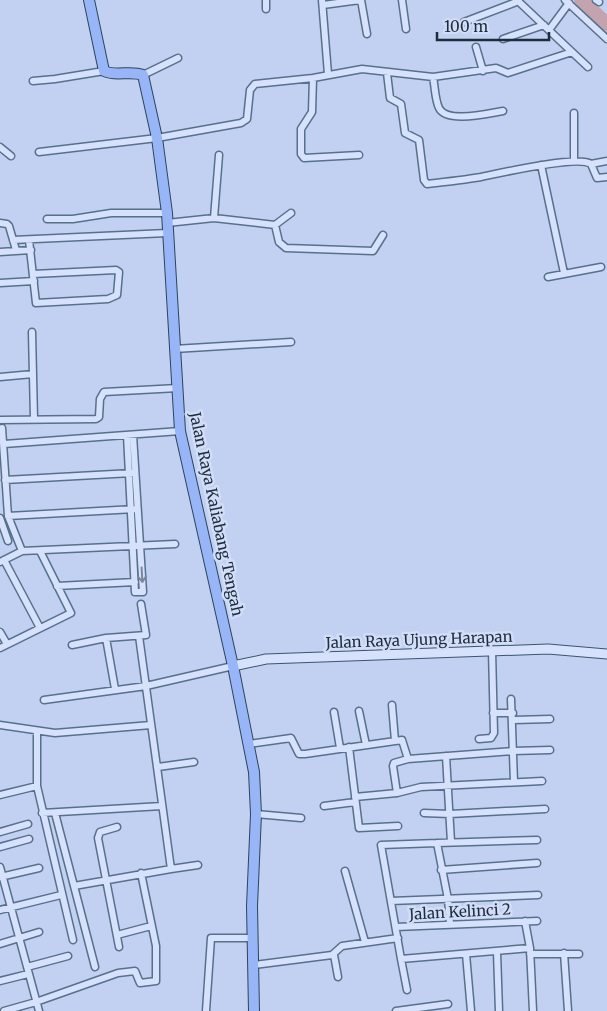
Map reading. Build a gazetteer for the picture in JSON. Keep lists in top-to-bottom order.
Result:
{
  "streets": {
    "main road": ["Jalan Raya Kaliabang Tengah"],
    "street": ["Jalan Raya Ujung Harapan", "Jalan Kelinci 2"]
  },
  "crossings": [
    ["Jalan Raya Kaliabang Tengah", "Jalan Raya Ujung Harapan"],
    ["Jalan Raya Kaliabang Tengah", "Jalan Kelinci 2"]
  ],
  "scale_bar": "100 m"
}
